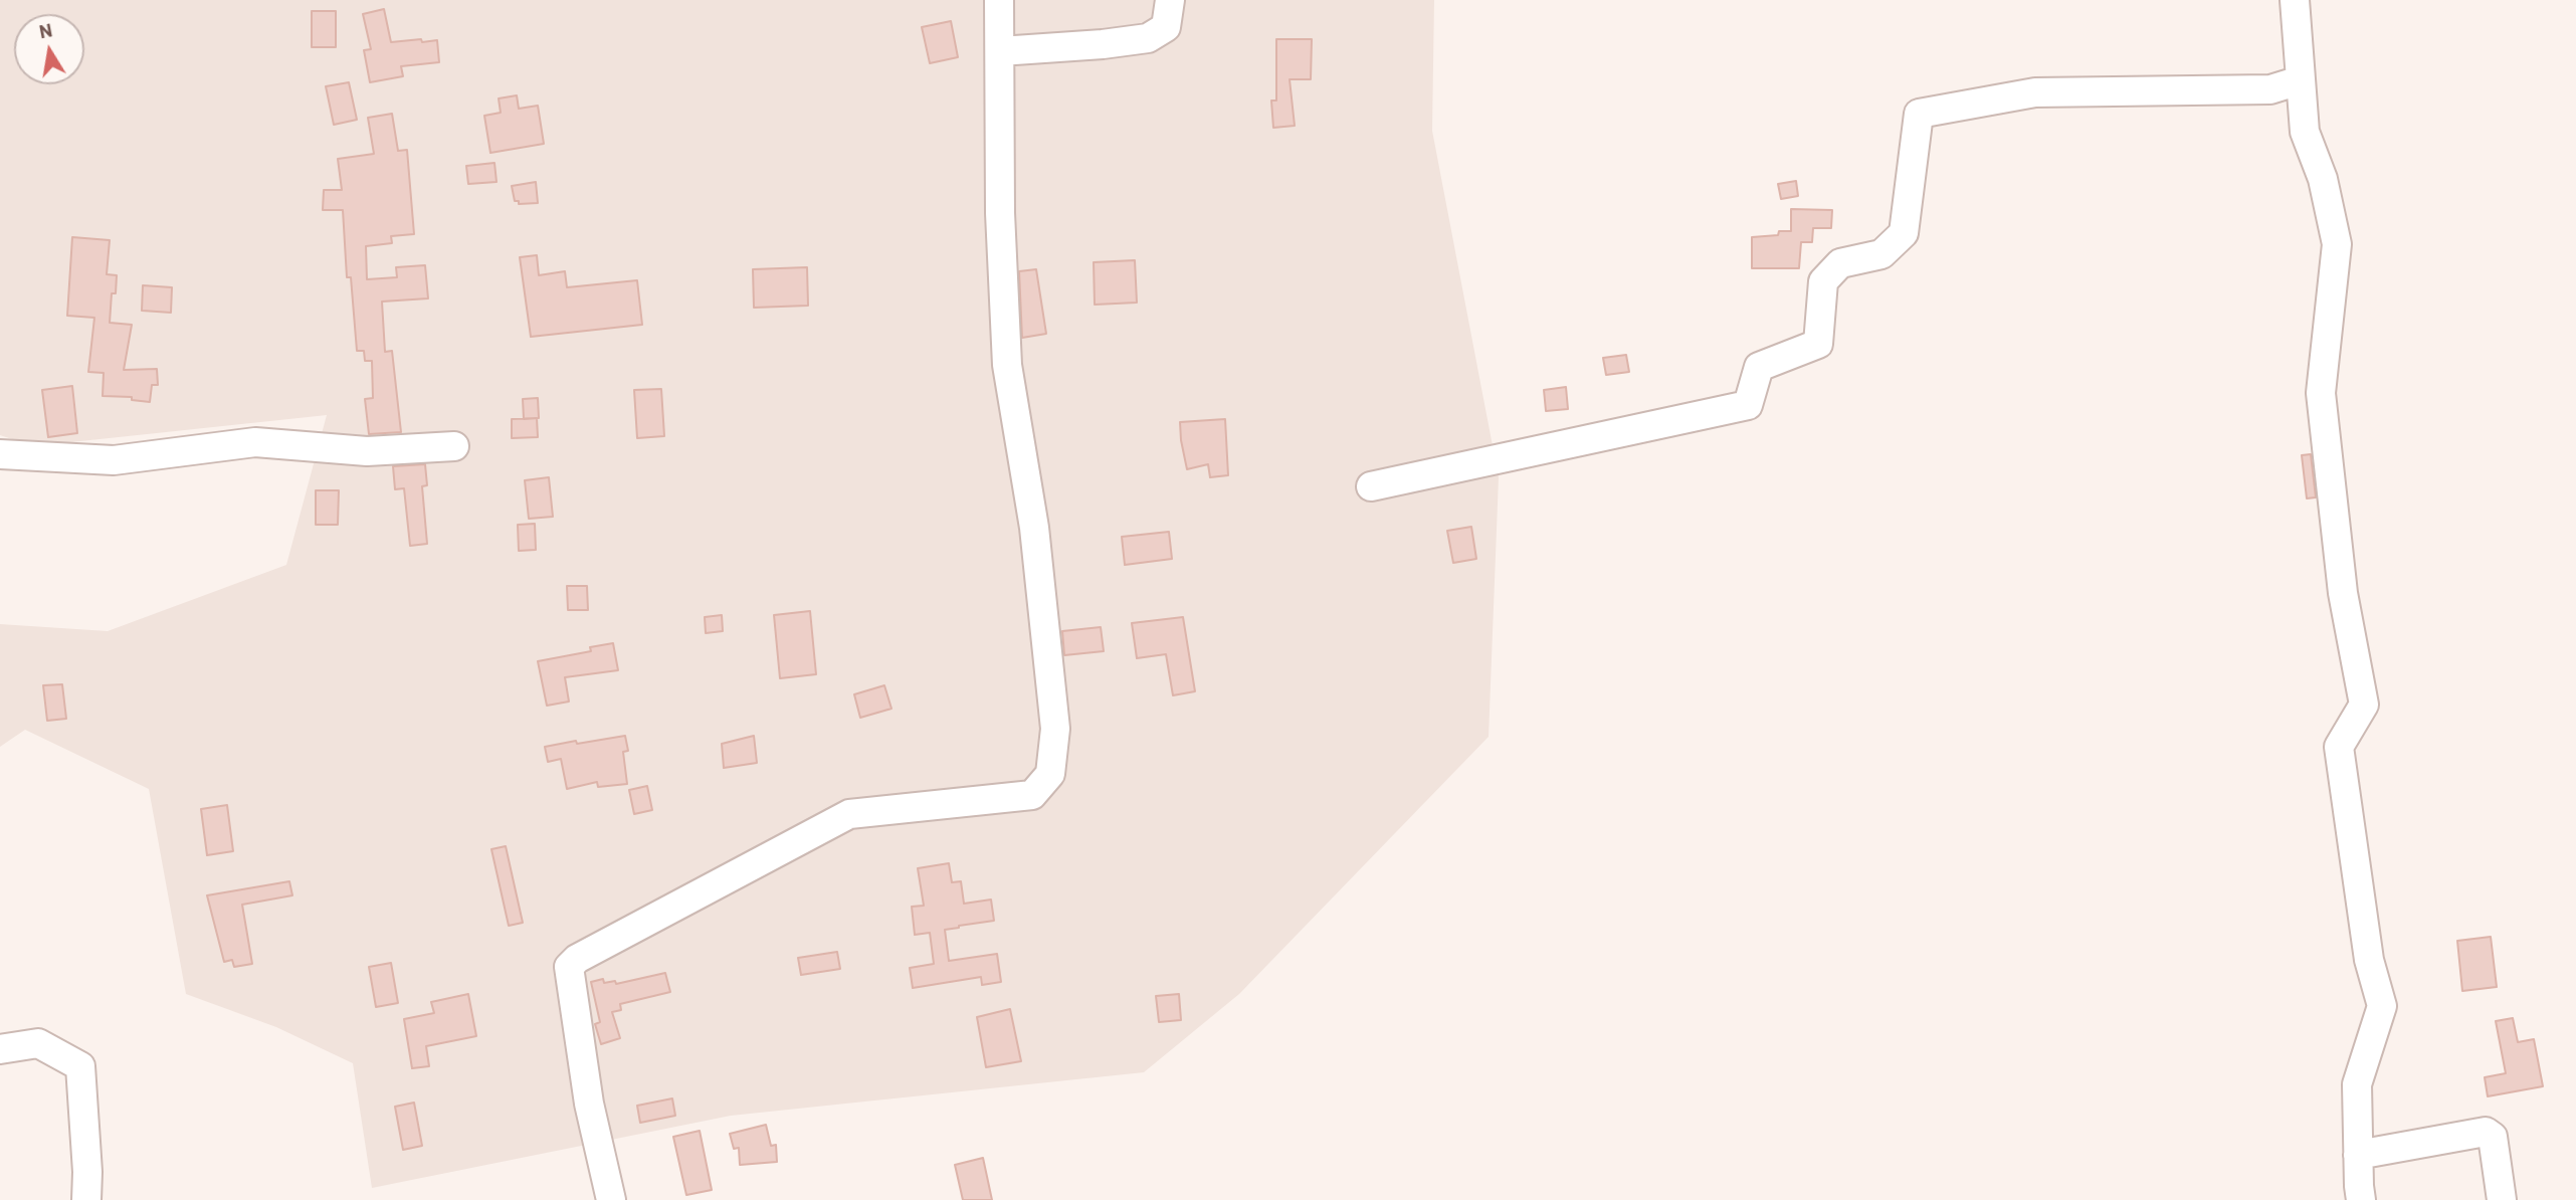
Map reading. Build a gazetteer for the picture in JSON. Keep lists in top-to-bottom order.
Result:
{
  "north": "top"
}
